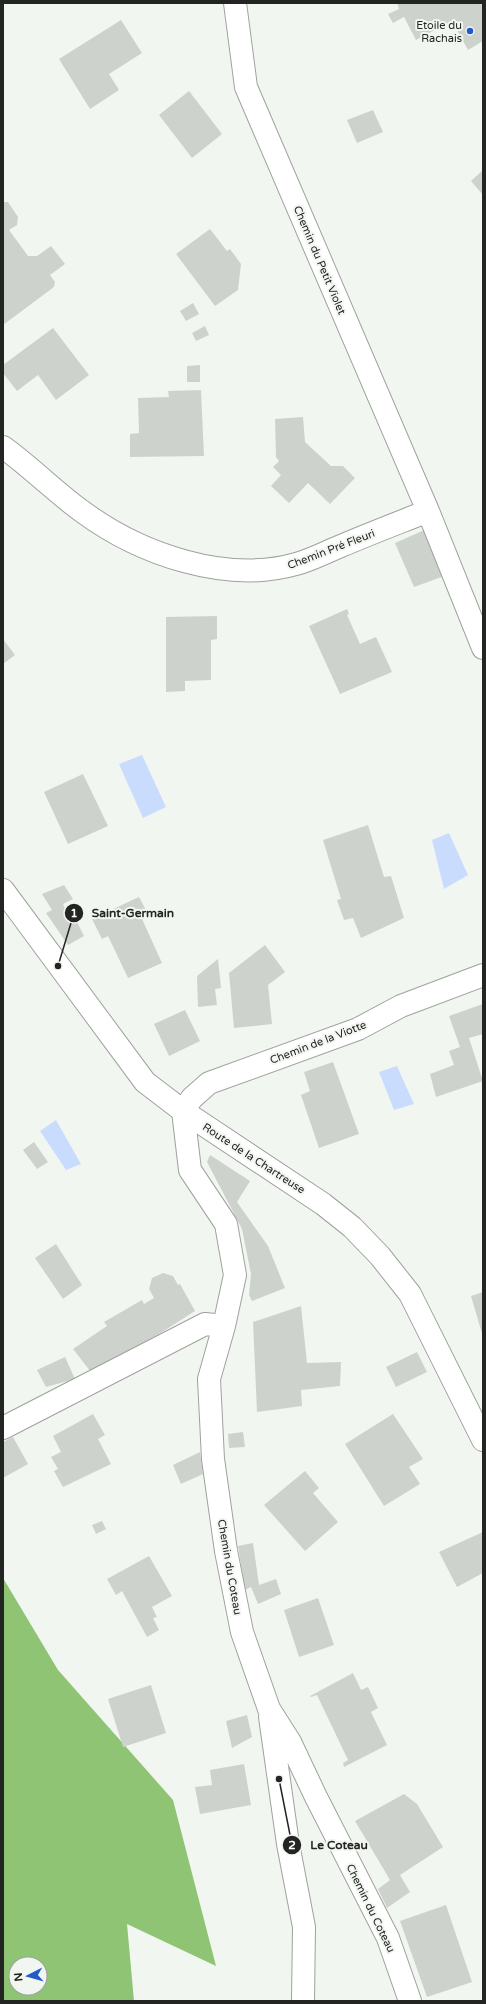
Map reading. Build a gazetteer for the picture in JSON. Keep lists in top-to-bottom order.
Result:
{
  "streets": {
    "street": [
      "Chemin du Petit Violet",
      "Chemin Pré Fleuri",
      "Chemin de la Viotte",
      "Route de la Chartreuse",
      "Chemin du Coteau"
    ]
  },
  "crossings": [
    ["Chemin du Petit Violet", "Chemin Pré Fleuri"],
    ["Chemin de la Viotte", "Route de la Chartreuse"],
    ["Chemin de la Viotte", "Chemin du Coteau"],
    ["Route de la Chartreuse", "Chemin du Coteau"]
  ],
  "places": ["Etoile du Rachais", "Saint-Germain", "Le Coteau"],
  "north": "left"
}
